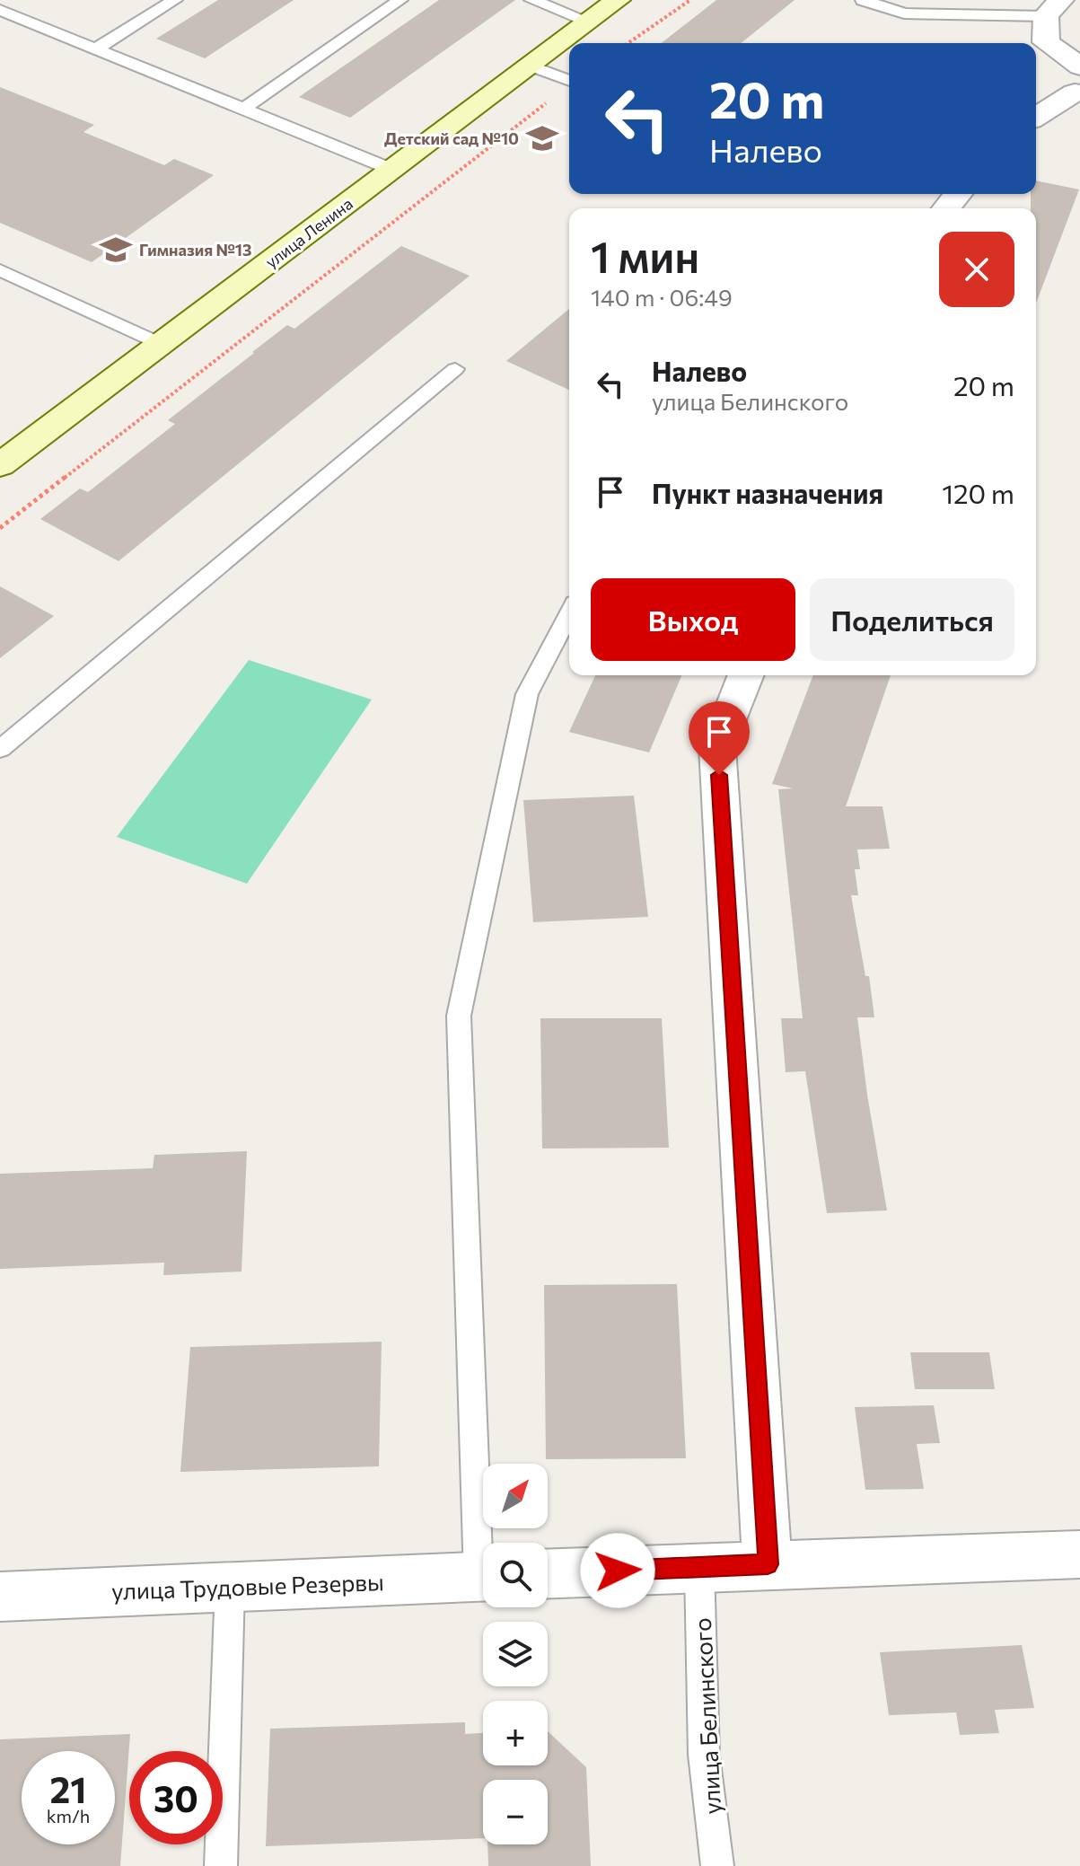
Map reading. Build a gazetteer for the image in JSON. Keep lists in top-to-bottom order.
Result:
{
  "streets": {
    "street": ["улица Ленина", "улица Трудовые Резервы"],
    "lane": ["улица Белинского"]
  },
  "places": {
    "school or university": ["Детский сад №10", "Гимназия №13"]
  },
  "north": "top right",
  "page": {
    "turn": ["20 m", "Налево"],
    "heading": ["1 мин", "140 m · 06:49"],
    "list": [
      {
        "name": "Налево",
        "note": "улица Белинского",
        "value": "20 m"
      },
      {
        "name": "Пункт назначения",
        "value": "120 m"
      }
    ],
    "buttons": ["Выход", "Поделиться"],
    "map_buttons": ["+", "−"],
    "speed": "21 km/h",
    "limit": "30"
  }
}
